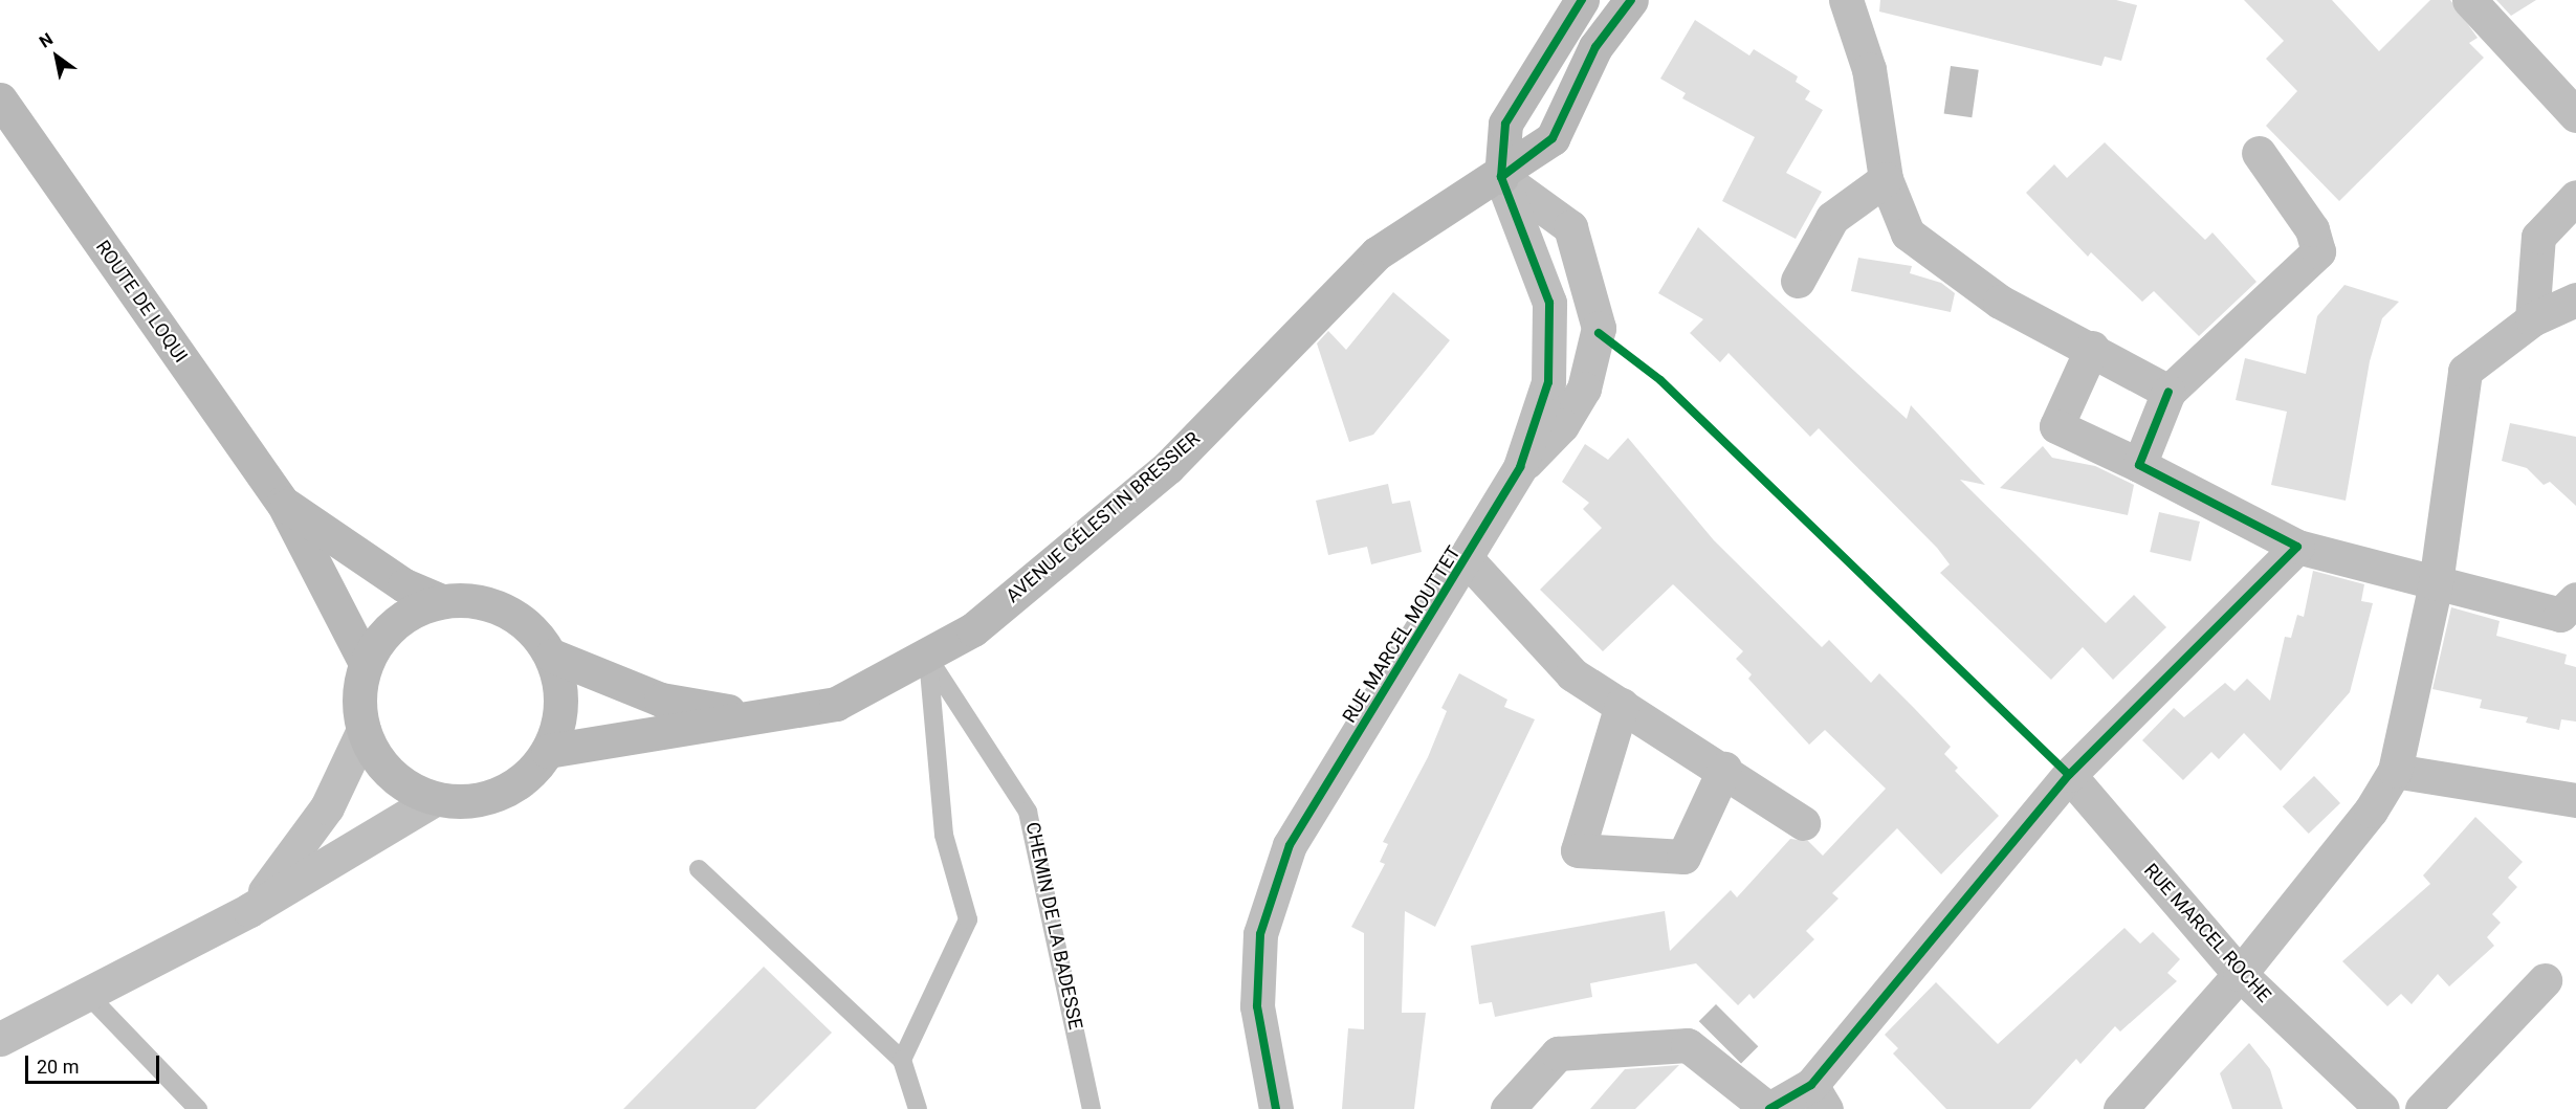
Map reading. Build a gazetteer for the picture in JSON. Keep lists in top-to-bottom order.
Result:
{
  "streets": {
    "main road": ["ROUTE DE LOQUI", "AVENUE CÉLESTIN BRESSIER"],
    "street": ["RUE MARCEL MOUTTET", "RUE MARCEL ROCHE"],
    "lane": ["CHEMIN DE LA BADESSE"]
  },
  "crossings": [
    ["ROUTE DE LOQUI", "AVENUE CÉLESTIN BRESSIER"],
    ["AVENUE CÉLESTIN BRESSIER", "RUE MARCEL MOUTTET"],
    ["AVENUE CÉLESTIN BRESSIER", "CHEMIN DE LA BADESSE"]
  ],
  "scale_bar": "20 m",
  "north": "top left"
}
